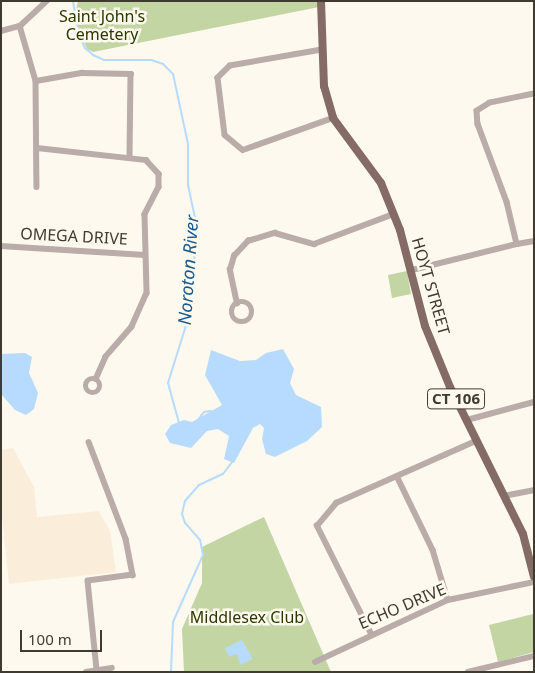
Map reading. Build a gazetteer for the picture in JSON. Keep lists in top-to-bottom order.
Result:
{
  "streets": {
    "main road": ["HOYT STREET", "CT 106"],
    "street": ["OMEGA DRIVE", "ECHO DRIVE"]
  },
  "water": ["Noroton River"],
  "parks": ["Saint John's Cemetery", "Middlesex Club"],
  "scale_bar": "100 m"
}
